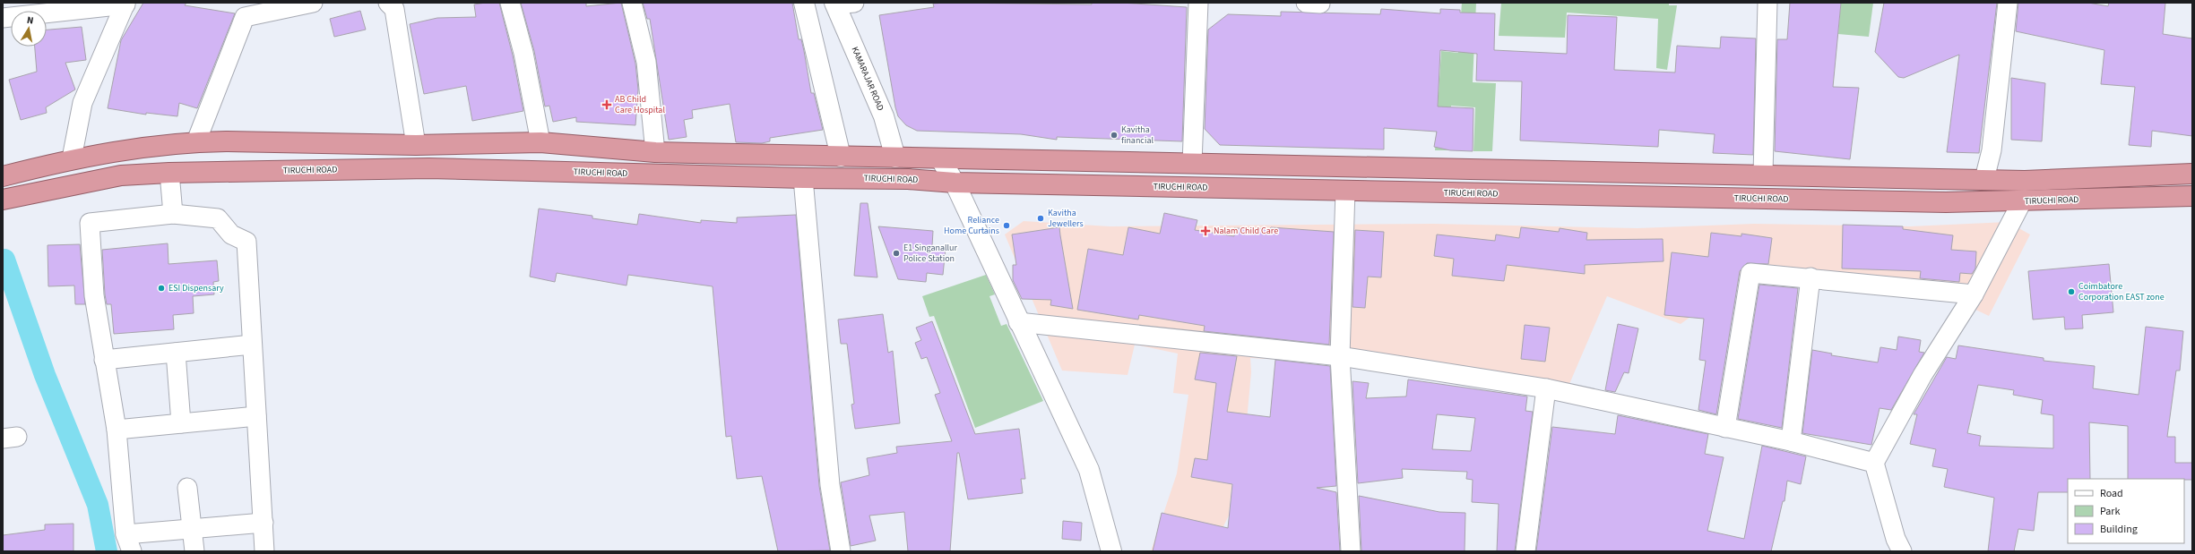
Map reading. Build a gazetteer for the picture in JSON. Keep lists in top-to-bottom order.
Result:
{
  "streets": {
    "highway": ["TIRUCHI ROAD"],
    "main road": ["KAMARAJAR ROAD"]
  },
  "places": {
    "health": ["AB Child Care Hospital", "Nalam Child Care"],
    "other": [
      "Kavitha financial",
      "Kavitha Jewellers",
      "Reliance Home Curtains",
      "E1 Singanallur Police Station",
      "ESI Dispensary",
      "Coimbatore Corporation EAST zone"
    ]
  },
  "legend": ["Road", "Park", "Building"],
  "north": "top"
}
